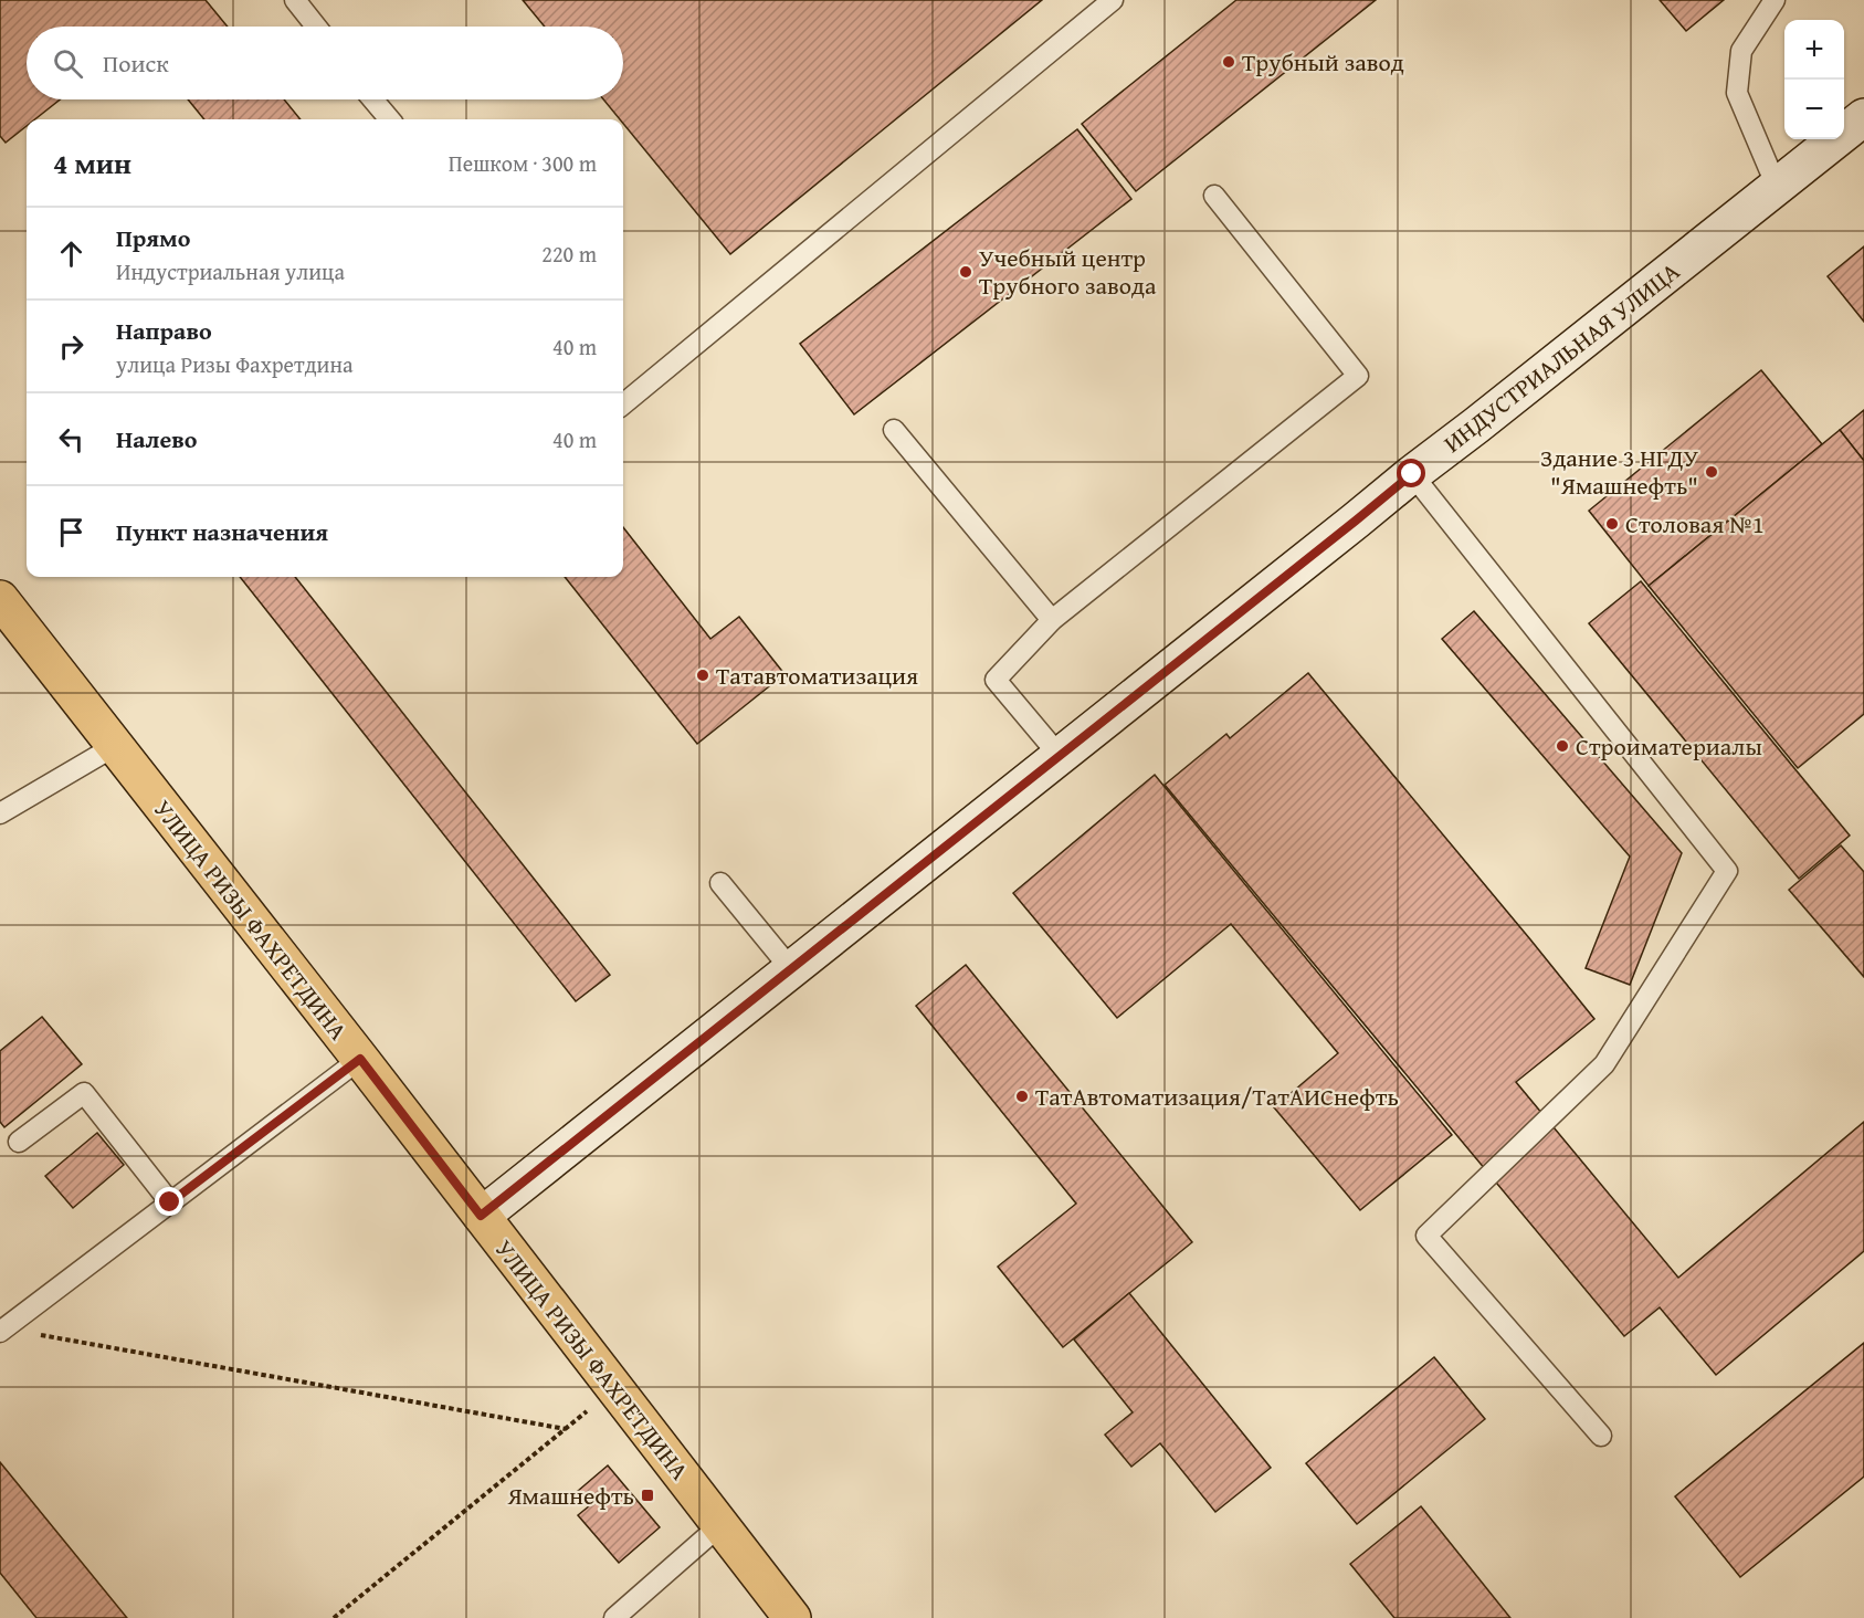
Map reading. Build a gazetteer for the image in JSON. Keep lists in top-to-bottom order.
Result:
{
  "streets": {
    "main road": ["УЛИЦА РИЗЫ ФАХРЕТДИНА"],
    "street": ["ИНДУСТРИАЛЬНАЯ УЛИЦА"]
  },
  "crossings": [
    ["ИНДУСТРИАЛЬНАЯ УЛИЦА", "УЛИЦА РИЗЫ ФАХРЕТДИНА"]
  ],
  "places": {
    "other": [
      "Трубный завод",
      "Учебный центр Трубного завода",
      "Здание 3 НГДУ \"Ямашнефть\"",
      "Столовая №1",
      "Татавтоматизация",
      "Строиматериалы",
      "ТатАвтоматизация/ТатАИСнефть"
    ],
    "transit": ["Ямашнефть"]
  },
  "page": {
    "map_buttons": ["+", "−"],
    "search": "Поиск",
    "heading": ["4 мин", "Пешком · 300 m"],
    "list": [
      ["Прямо", "Индустриальная улица", "220 m"],
      ["Направо", "улица Ризы Фахретдина", "40 m"],
      ["Налево", "40 m"],
      "Пункт назначения"
    ]
  }
}
